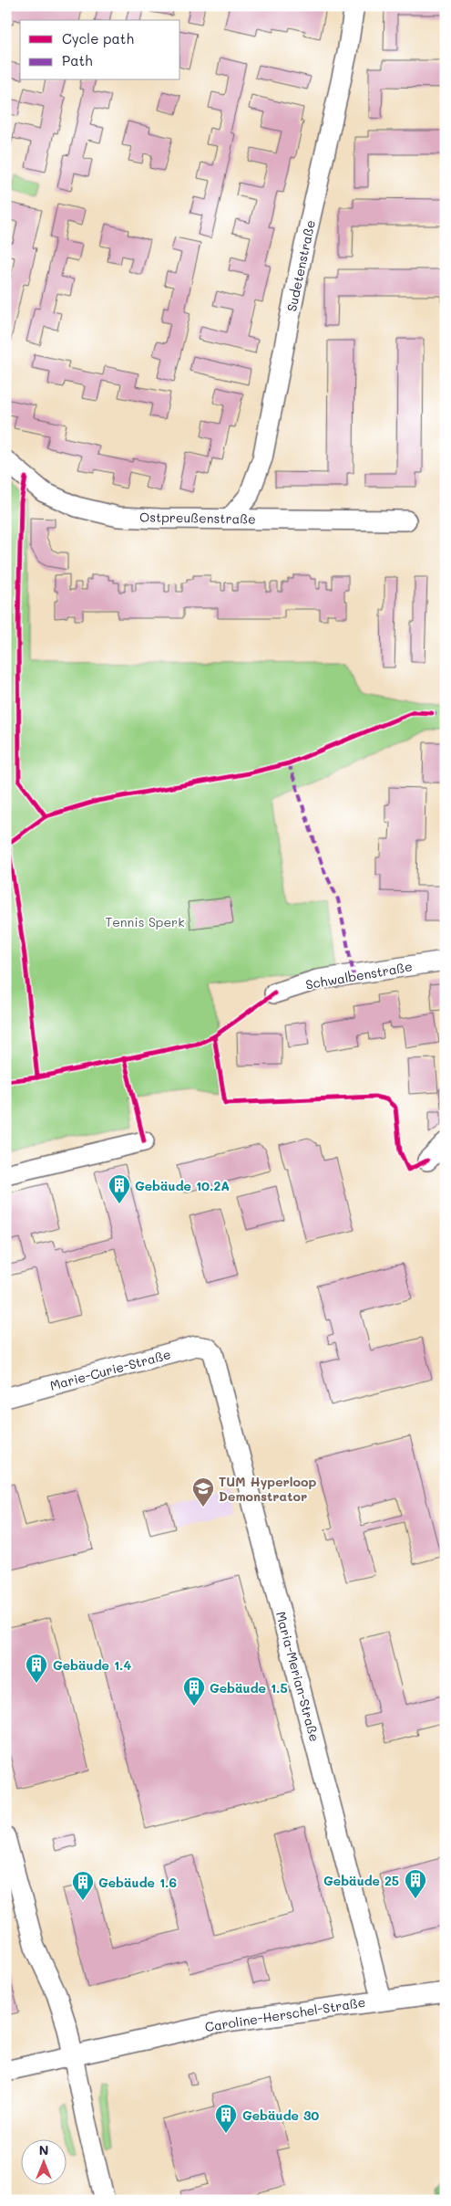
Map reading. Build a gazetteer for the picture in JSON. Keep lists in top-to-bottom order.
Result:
{
  "streets": {
    "street": [
      "Sudetenstraße",
      "Ostpreußenstraße",
      "Schwalbenstraße",
      "Marie-Curie-Straße",
      "Maria-Merian-Straße",
      "Caroline-Herschel-Straße"
    ]
  },
  "crossings": [
    ["Sudetenstraße", "Ostpreußenstraße"],
    ["Marie-Curie-Straße", "Maria-Merian-Straße"],
    ["Maria-Merian-Straße", "Caroline-Herschel-Straße"]
  ],
  "parks": ["Tennis Sperk"],
  "places": {
    "building": [
      "Gebäude 10.2A",
      "Gebäude 1.4",
      "Gebäude 1.5",
      "Gebäude 25",
      "Gebäude 1.6",
      "Gebäude 30"
    ],
    "school or university": ["TUM Hyperloop Demonstrator"]
  },
  "legend": ["Cycle path", "Path"],
  "north": "top"
}
